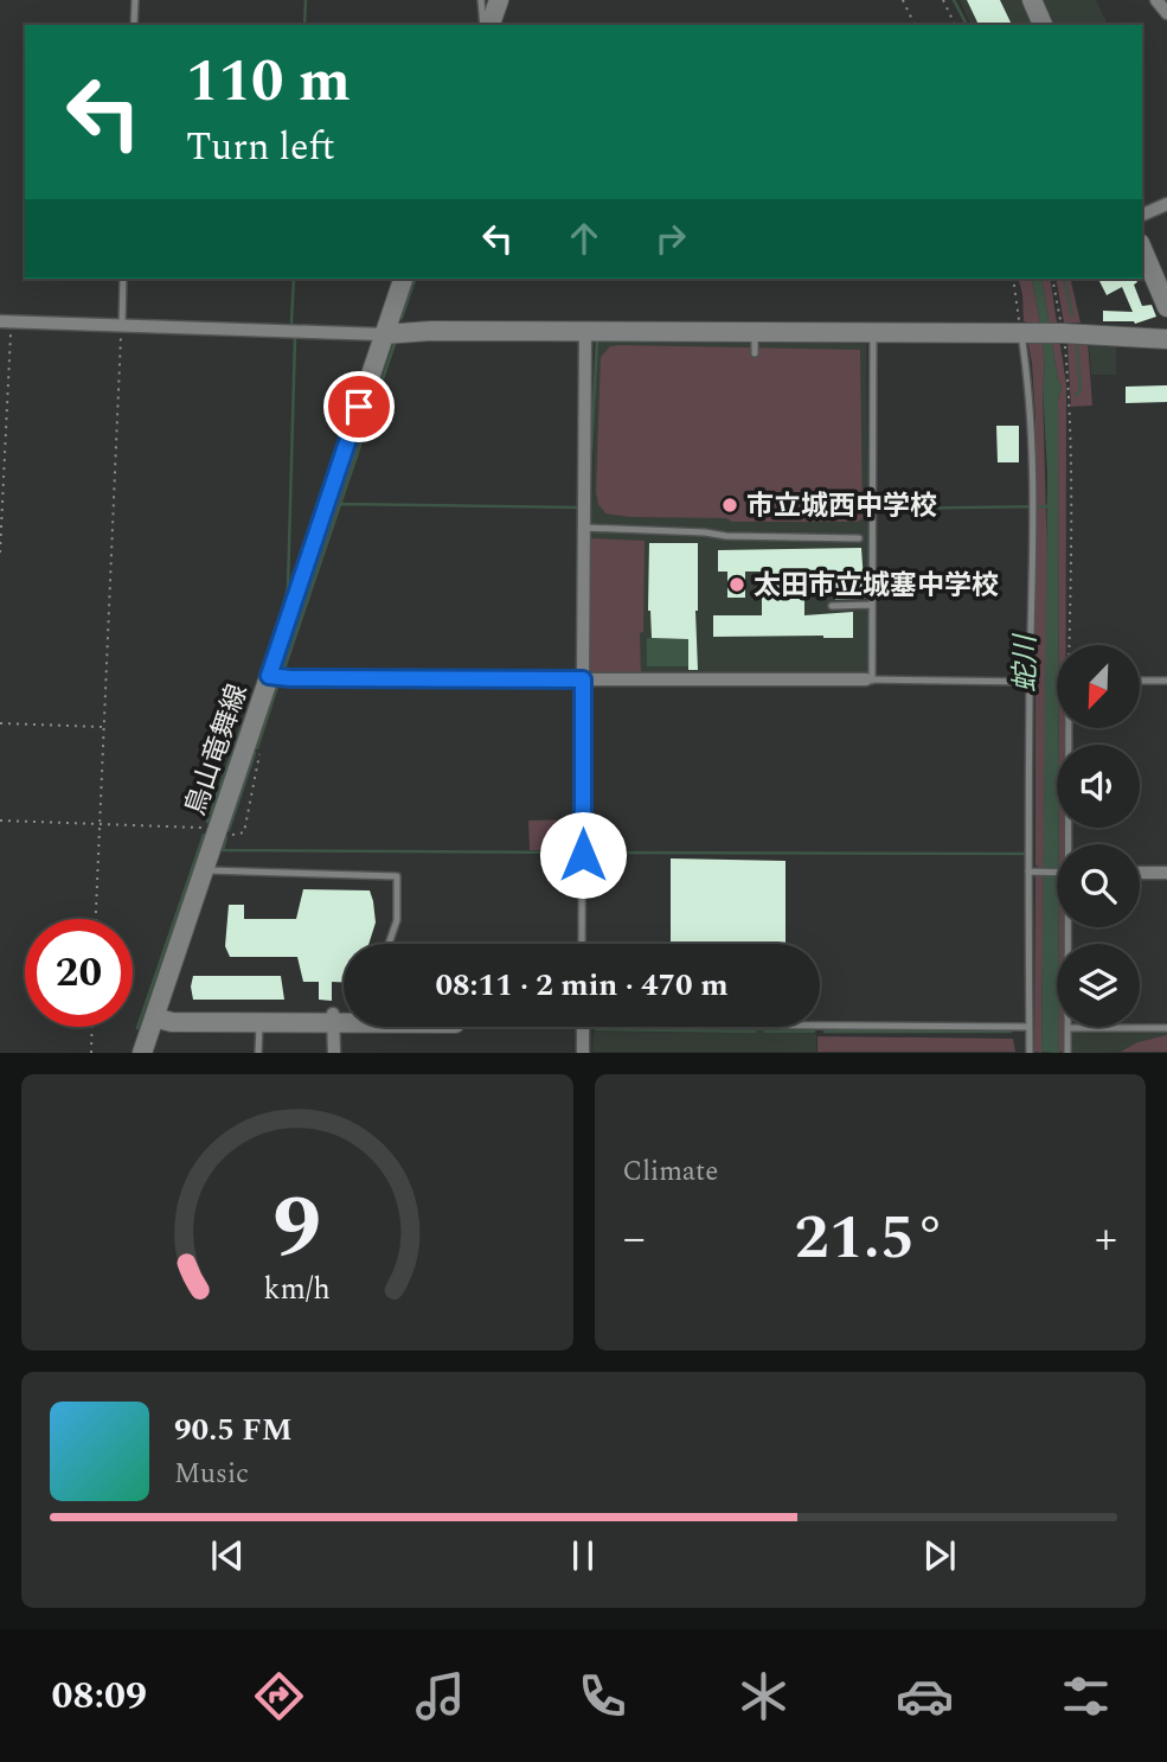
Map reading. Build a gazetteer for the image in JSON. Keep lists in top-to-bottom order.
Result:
{
  "streets": {
    "street": ["鳥山竜舞線"]
  },
  "water": ["蛇川"],
  "places": ["市立城西中学校", "太田市立城塞中学校"],
  "north": "bottom left",
  "page": {
    "turn": ["110 m", "Turn left"],
    "limit": "20",
    "trip": "08:11 · 2 min · 470 m",
    "tile": "Climate",
    "heat": ["−", "21.5°", "+"],
    "song": ["90.5 FM", "Music"],
    "tabs": "08:09",
    "gauge": ["9", "km/h"]
  }
}
